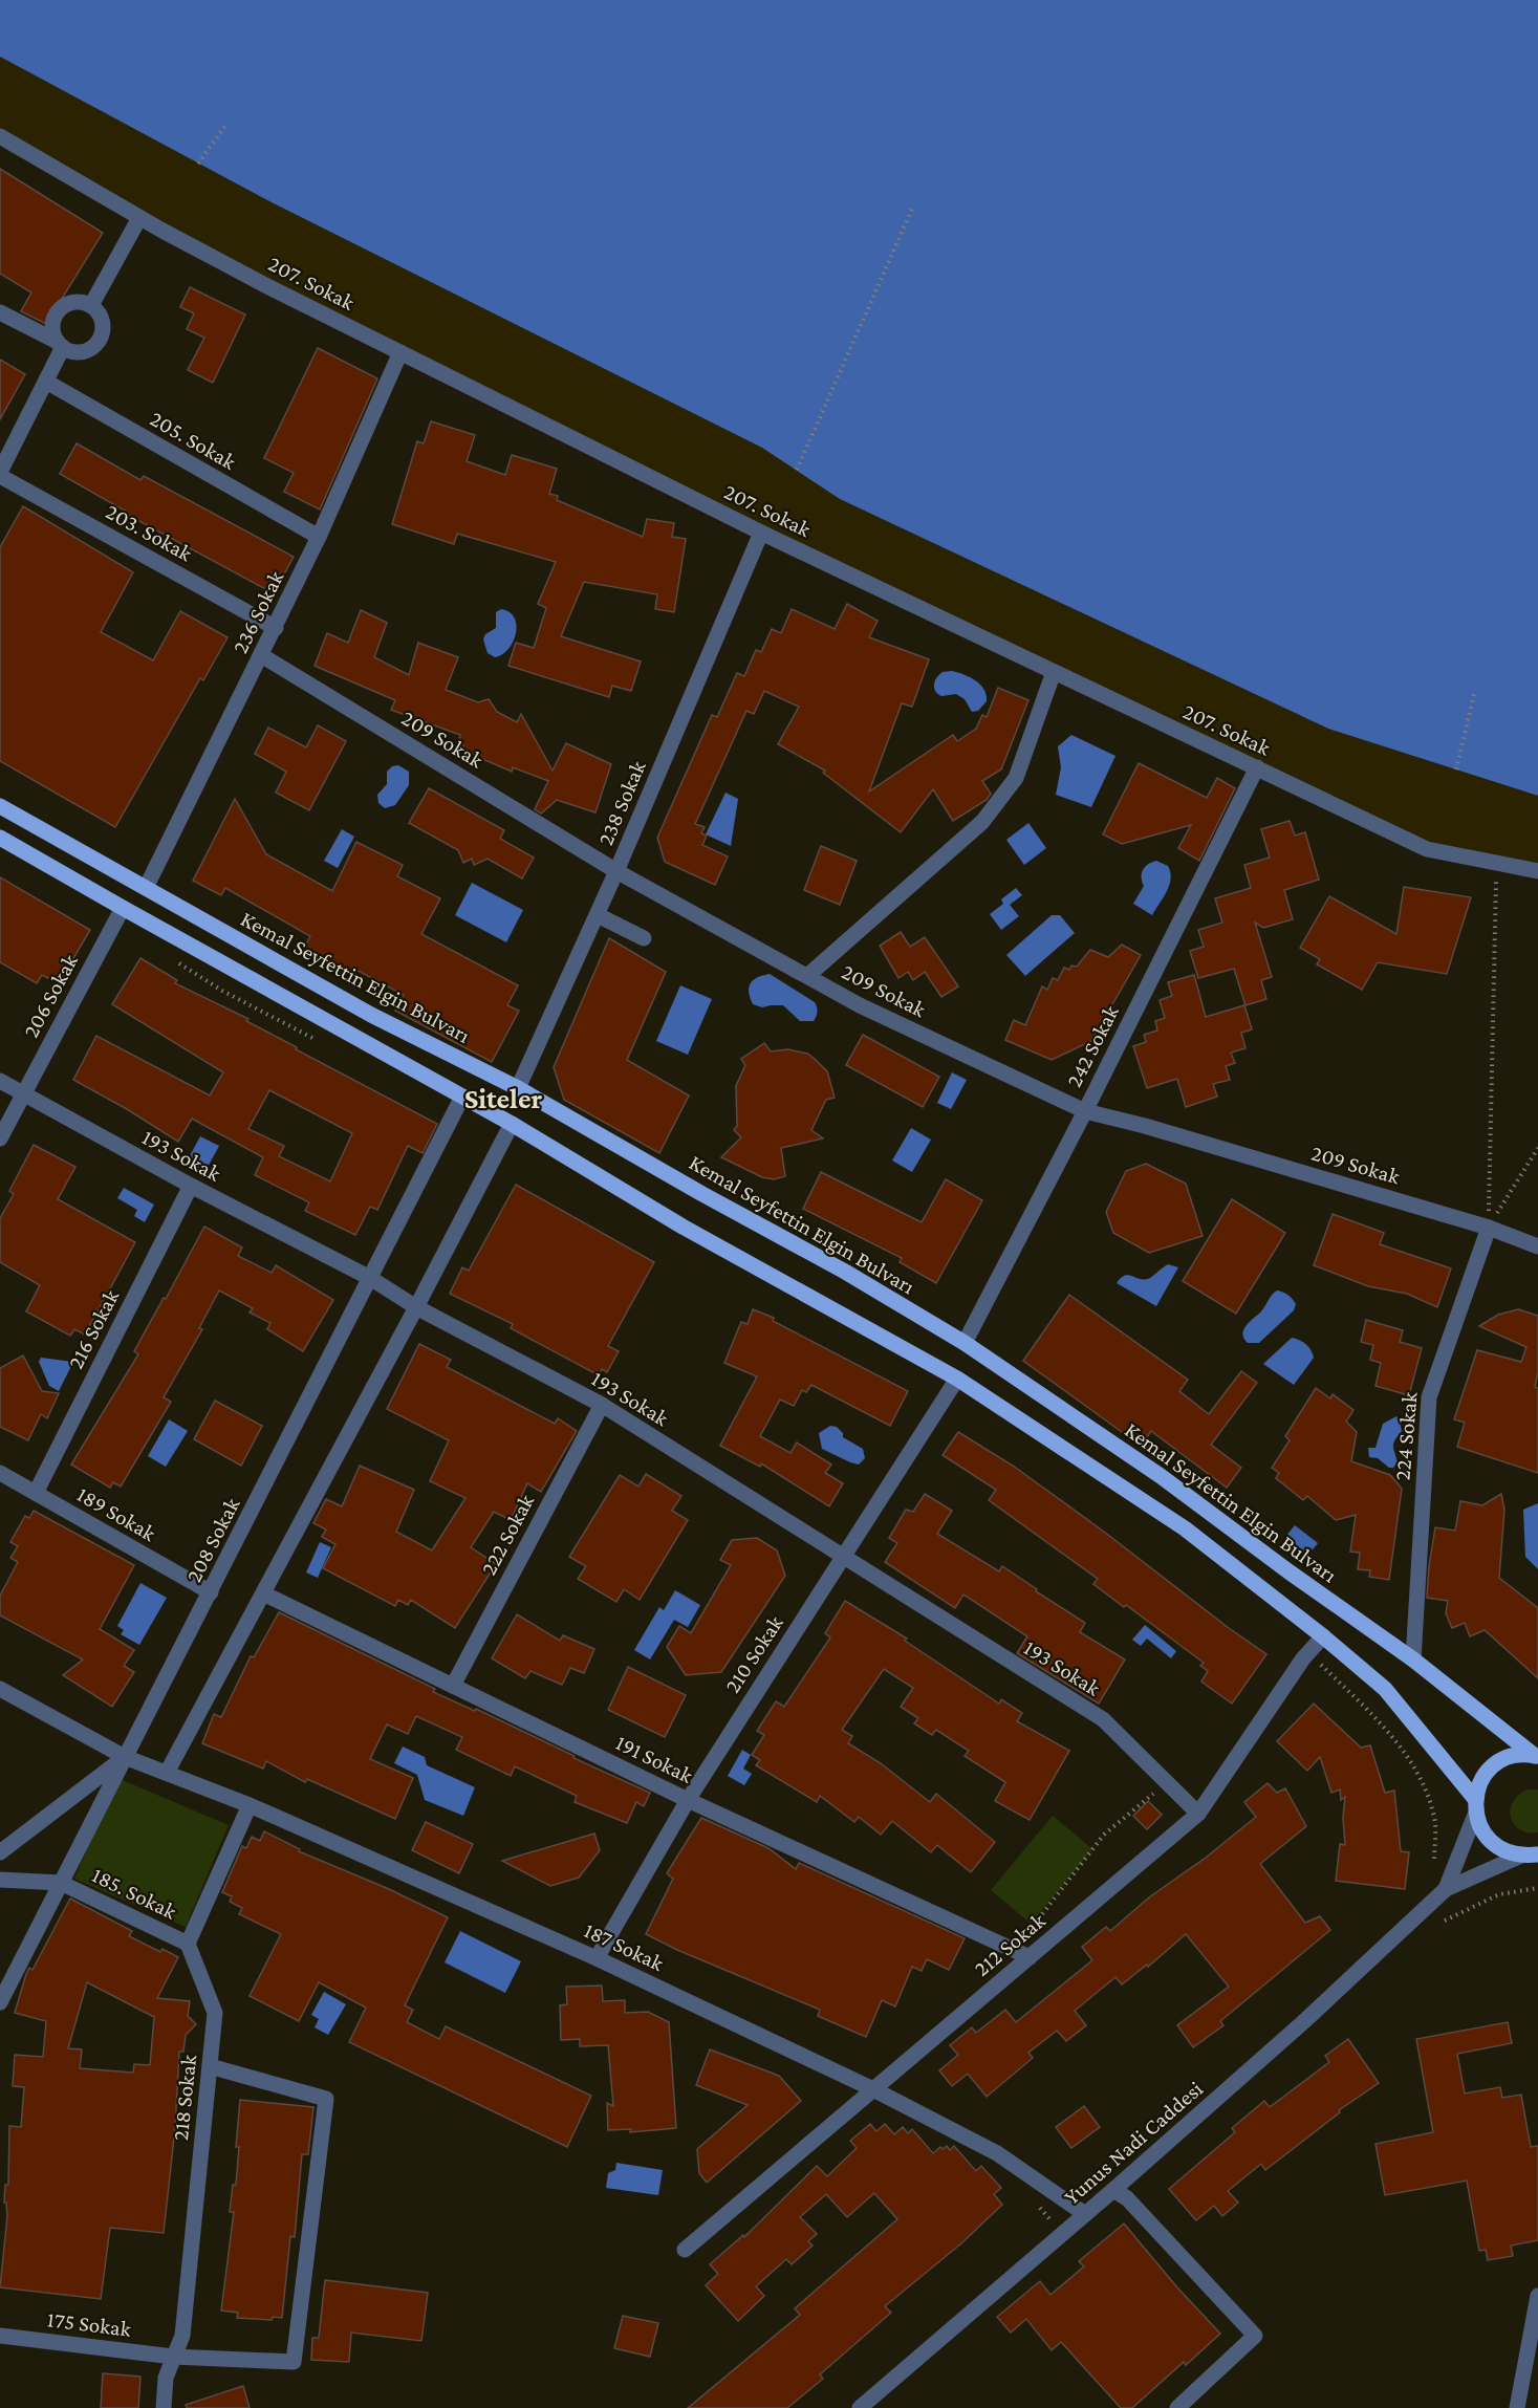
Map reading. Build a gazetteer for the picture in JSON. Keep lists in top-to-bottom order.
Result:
{
  "streets": {
    "main road": ["Kemal Seyfettin Elgin Bulvarı"],
    "street": [
      "207. Sokak",
      "205. Sokak",
      "203. Sokak",
      "236 Sokak",
      "209 Sokak",
      "238 Sokak",
      "206 Sokak",
      "242 Sokak",
      "193 Sokak",
      "216 Sokak",
      "224 Sokak",
      "189 Sokak",
      "222 Sokak",
      "208 Sokak",
      "210 Sokak",
      "191 Sokak",
      "185. Sokak",
      "212 Sokak",
      "187 Sokak",
      "218 Sokak",
      "Yunus Nadi Caddesi",
      "175 Sokak"
    ]
  },
  "crossings": [
    ["207. Sokak", "236 Sokak"],
    ["207. Sokak", "238 Sokak"],
    ["207. Sokak", "242 Sokak"],
    ["205. Sokak", "236 Sokak"],
    ["203. Sokak", "236 Sokak"],
    ["236 Sokak", "209 Sokak"],
    ["236 Sokak", "Kemal Seyfettin Elgin Bulvarı"],
    ["209 Sokak", "238 Sokak"],
    ["209 Sokak", "242 Sokak"],
    ["209 Sokak", "224 Sokak"],
    ["238 Sokak", "Kemal Seyfettin Elgin Bulvarı"],
    ["Kemal Seyfettin Elgin Bulvarı", "242 Sokak"],
    ["Kemal Seyfettin Elgin Bulvarı", "224 Sokak"],
    ["206 Sokak", "193 Sokak"],
    ["193 Sokak", "216 Sokak"],
    ["193 Sokak", "222 Sokak"],
    ["193 Sokak", "208 Sokak"],
    ["193 Sokak", "210 Sokak"],
    ["193 Sokak", "212 Sokak"],
    ["216 Sokak", "189 Sokak"],
    ["189 Sokak", "208 Sokak"],
    ["222 Sokak", "191 Sokak"],
    ["208 Sokak", "185. Sokak"],
    ["208 Sokak", "187 Sokak"],
    ["210 Sokak", "191 Sokak"],
    ["210 Sokak", "187 Sokak"],
    ["191 Sokak", "212 Sokak"],
    ["185. Sokak", "218 Sokak"],
    ["212 Sokak", "187 Sokak"],
    ["187 Sokak", "Yunus Nadi Caddesi"],
    ["218 Sokak", "175 Sokak"]
  ],
  "districts": ["Siteler"]
}
